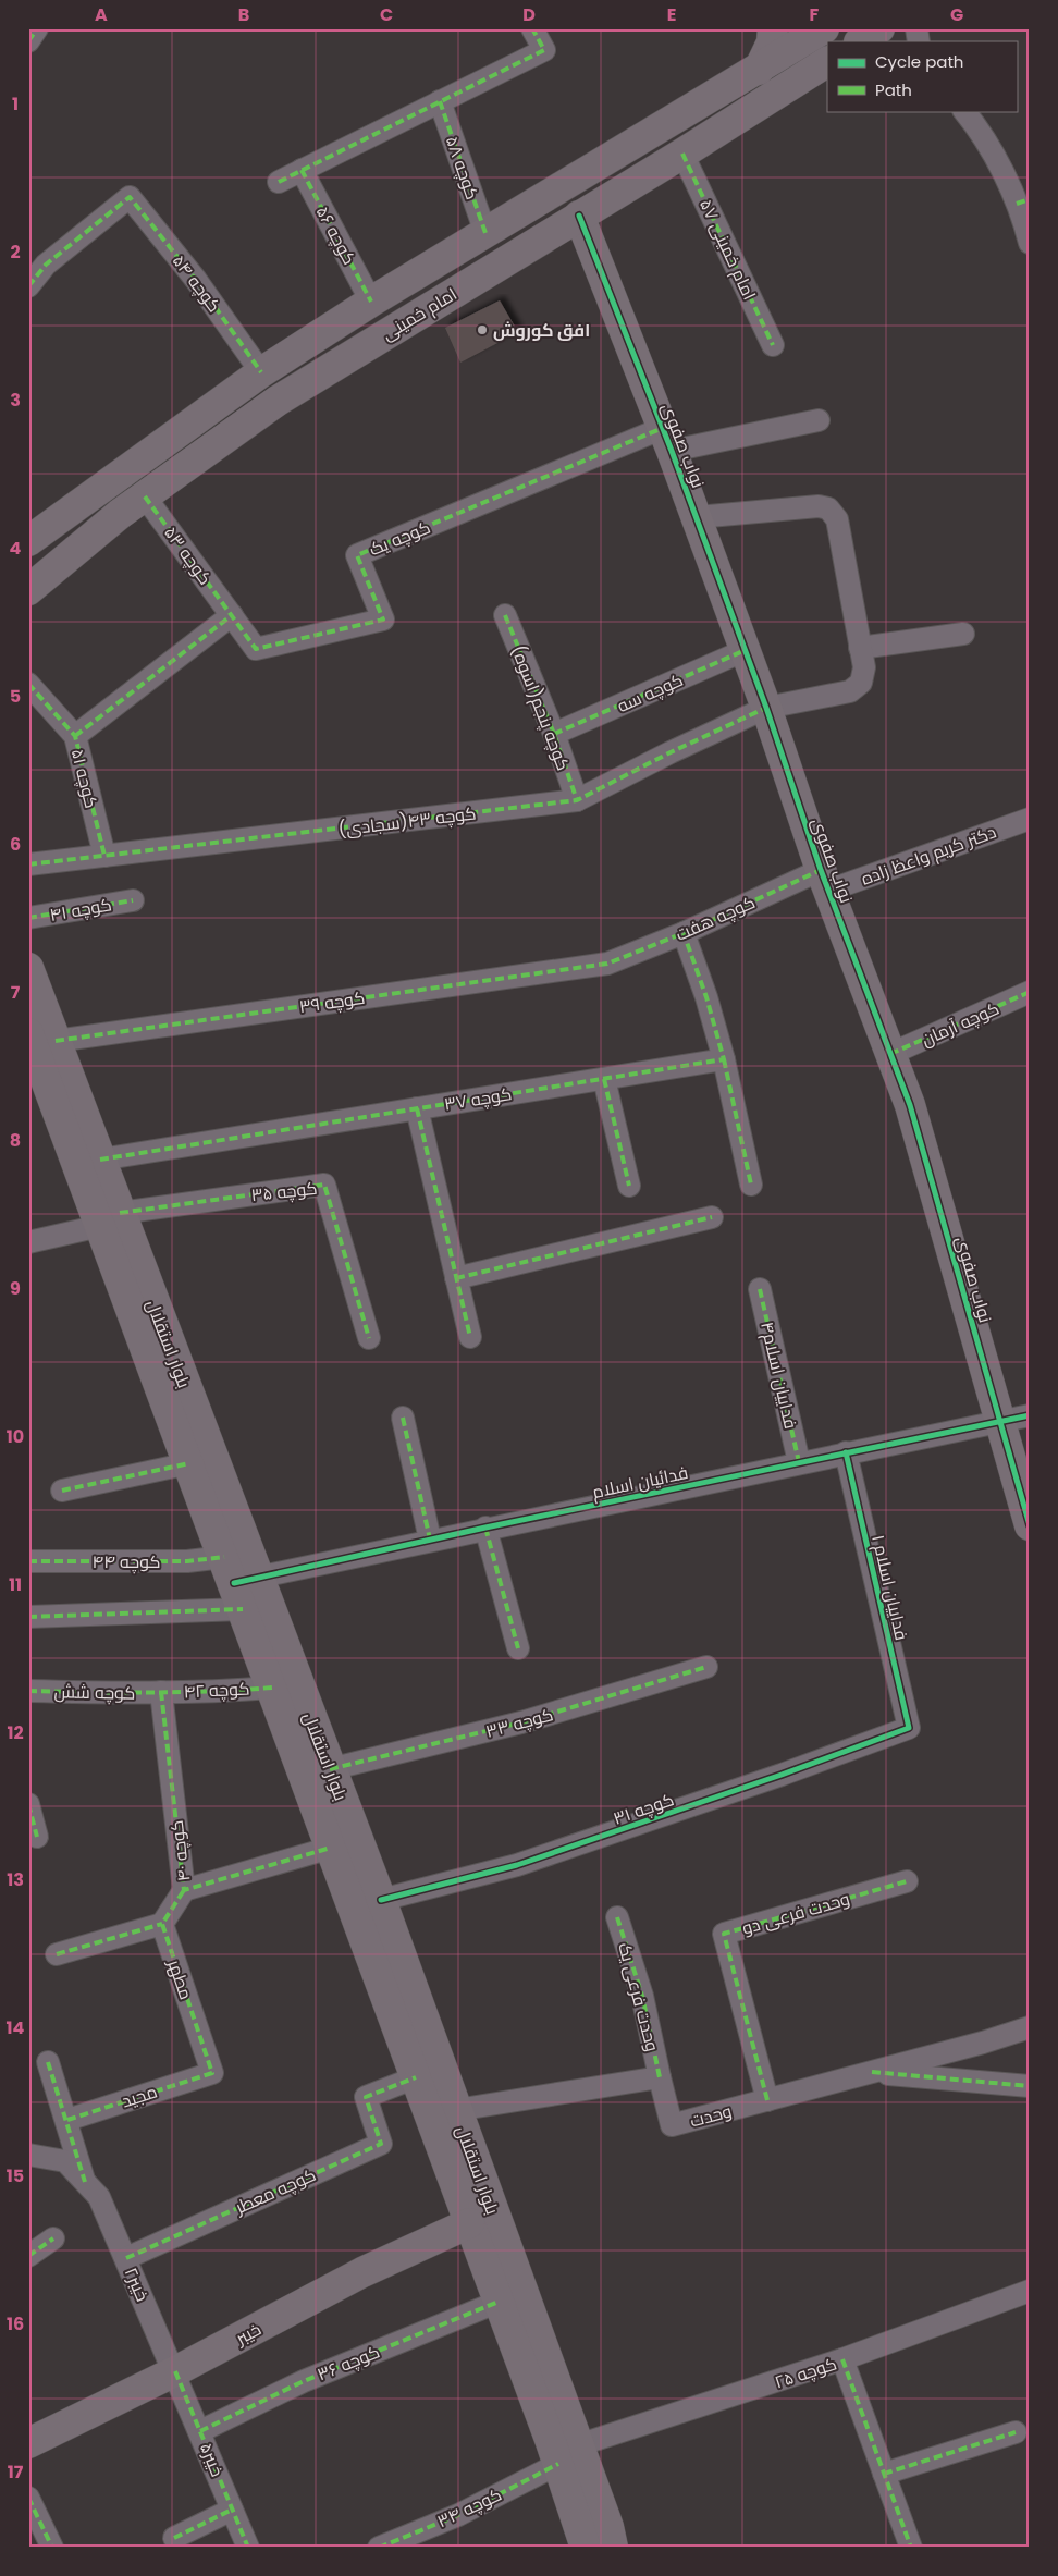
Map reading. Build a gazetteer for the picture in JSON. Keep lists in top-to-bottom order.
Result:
{
  "streets": {
    "main road": [
      "امام خمینی",
      "نواب صفوی",
      "بلوار استقلال",
      "خیبر"
    ],
    "street": [
      "کوچه ۵۸",
      "کوچه ۵۶",
      "امام خمینی ۵۷",
      "کوچه ۵۴",
      "کوچه یک",
      "کوچه ۵۳",
      "کوچه سه",
      "کوچه پنجم(اسوه)",
      "کوچه ۵۱",
      "کوچه ۴۳(سجادی)",
      "دکتر کریم واعظ زاده",
      "کوچه ۴۱",
      "کوچه هفت",
      "کوچه ۳۹",
      "کوچه آرمان",
      "کوچه ۳۷",
      "کوچه ۳۵",
      "فداییان اسلام۴",
      "فدائیان اسلام",
      "کوچه ۴۴",
      "فداییان اسلام ۱",
      "کوچه ۴۲",
      "کوچه شش",
      "کوچه ۳۳",
      "کوچه ۳۱",
      "کوچه ۴۰",
      "وحدت فرعی دو",
      "مطهر",
      "وحدت فرعی یک",
      "مجید",
      "وحدت",
      "کوچه معطر",
      "خیبر۲",
      "کوچه ۳۶",
      "کوچه ۲۵",
      "خیبر۵",
      "کوچه ۳۴"
    ]
  },
  "crossings": [
    ["کوچه ۵۸", "امام خمینی"],
    ["کوچه ۵۶", "امام خمینی"],
    ["امام خمینی ۵۷", "امام خمینی"],
    ["کوچه ۵۴", "امام خمینی"],
    ["امام خمینی", "نواب صفوی"],
    ["امام خمینی", "کوچه ۵۳"],
    ["نواب صفوی", "کوچه یک"],
    ["نواب صفوی", "کوچه سه"],
    ["نواب صفوی", "کوچه ۴۳(سجادی)"],
    ["نواب صفوی", "دکتر کریم واعظ زاده"],
    ["نواب صفوی", "کوچه هفت"],
    ["نواب صفوی", "کوچه آرمان"],
    ["نواب صفوی", "فدائیان اسلام"],
    ["کوچه یک", "کوچه ۵۳"],
    ["کوچه سه", "کوچه پنجم(اسوه)"],
    ["کوچه پنجم(اسوه)", "کوچه ۴۳(سجادی)"],
    ["کوچه ۵۱", "کوچه ۴۳(سجادی)"],
    ["دکتر کریم واعظ زاده", "کوچه هفت"],
    ["کوچه هفت", "کوچه ۳۹"],
    ["کوچه ۳۹", "بلوار استقلال"],
    ["کوچه ۳۷", "بلوار استقلال"],
    ["کوچه ۳۵", "بلوار استقلال"],
    ["بلوار استقلال", "فدائیان اسلام"],
    ["بلوار استقلال", "کوچه ۴۴"],
    ["بلوار استقلال", "کوچه ۴۲"],
    ["بلوار استقلال", "کوچه ۳۳"],
    ["بلوار استقلال", "کوچه ۳۱"],
    ["بلوار استقلال", "کوچه ۴۰"],
    ["بلوار استقلال", "کوچه معطر"],
    ["بلوار استقلال", "خیبر"],
    ["بلوار استقلال", "کوچه ۳۶"],
    ["بلوار استقلال", "کوچه ۲۵"],
    ["بلوار استقلال", "کوچه ۳۴"],
    ["فداییان اسلام۴", "فدائیان اسلام"],
    ["فدائیان اسلام", "کوچه ۴۴"],
    ["فدائیان اسلام", "فداییان اسلام ۱"],
    ["فداییان اسلام ۱", "کوچه ۳۱"],
    ["کوچه ۴۲", "کوچه شش"],
    ["کوچه ۴۲", "کوچه ۴۰"],
    ["کوچه شش", "کوچه ۴۰"],
    ["وحدت فرعی دو", "وحدت"],
    ["مطهر", "مجید"],
    ["وحدت فرعی یک", "وحدت"],
    ["کوچه معطر", "خیبر۲"],
    ["خیبر۲", "خیبر"],
    ["خیبر۲", "خیبر۵"],
    ["خیبر", "خیبر۵"],
    ["کوچه ۳۶", "خیبر۵"],
    ["کوچه ۲۵", "کوچه ۳۴"]
  ],
  "places": ["افق کوروش"],
  "legend": ["Cycle path", "Path"],
  "grid": {
    "columns": [
      "A",
      "B",
      "C",
      "D",
      "E",
      "F",
      "G"
    ],
    "rows": [
      "1",
      "2",
      "3",
      "4",
      "5",
      "6",
      "7",
      "8",
      "9",
      "10",
      "11",
      "12",
      "13",
      "14",
      "15",
      "16",
      "17"
    ]
  }
}
